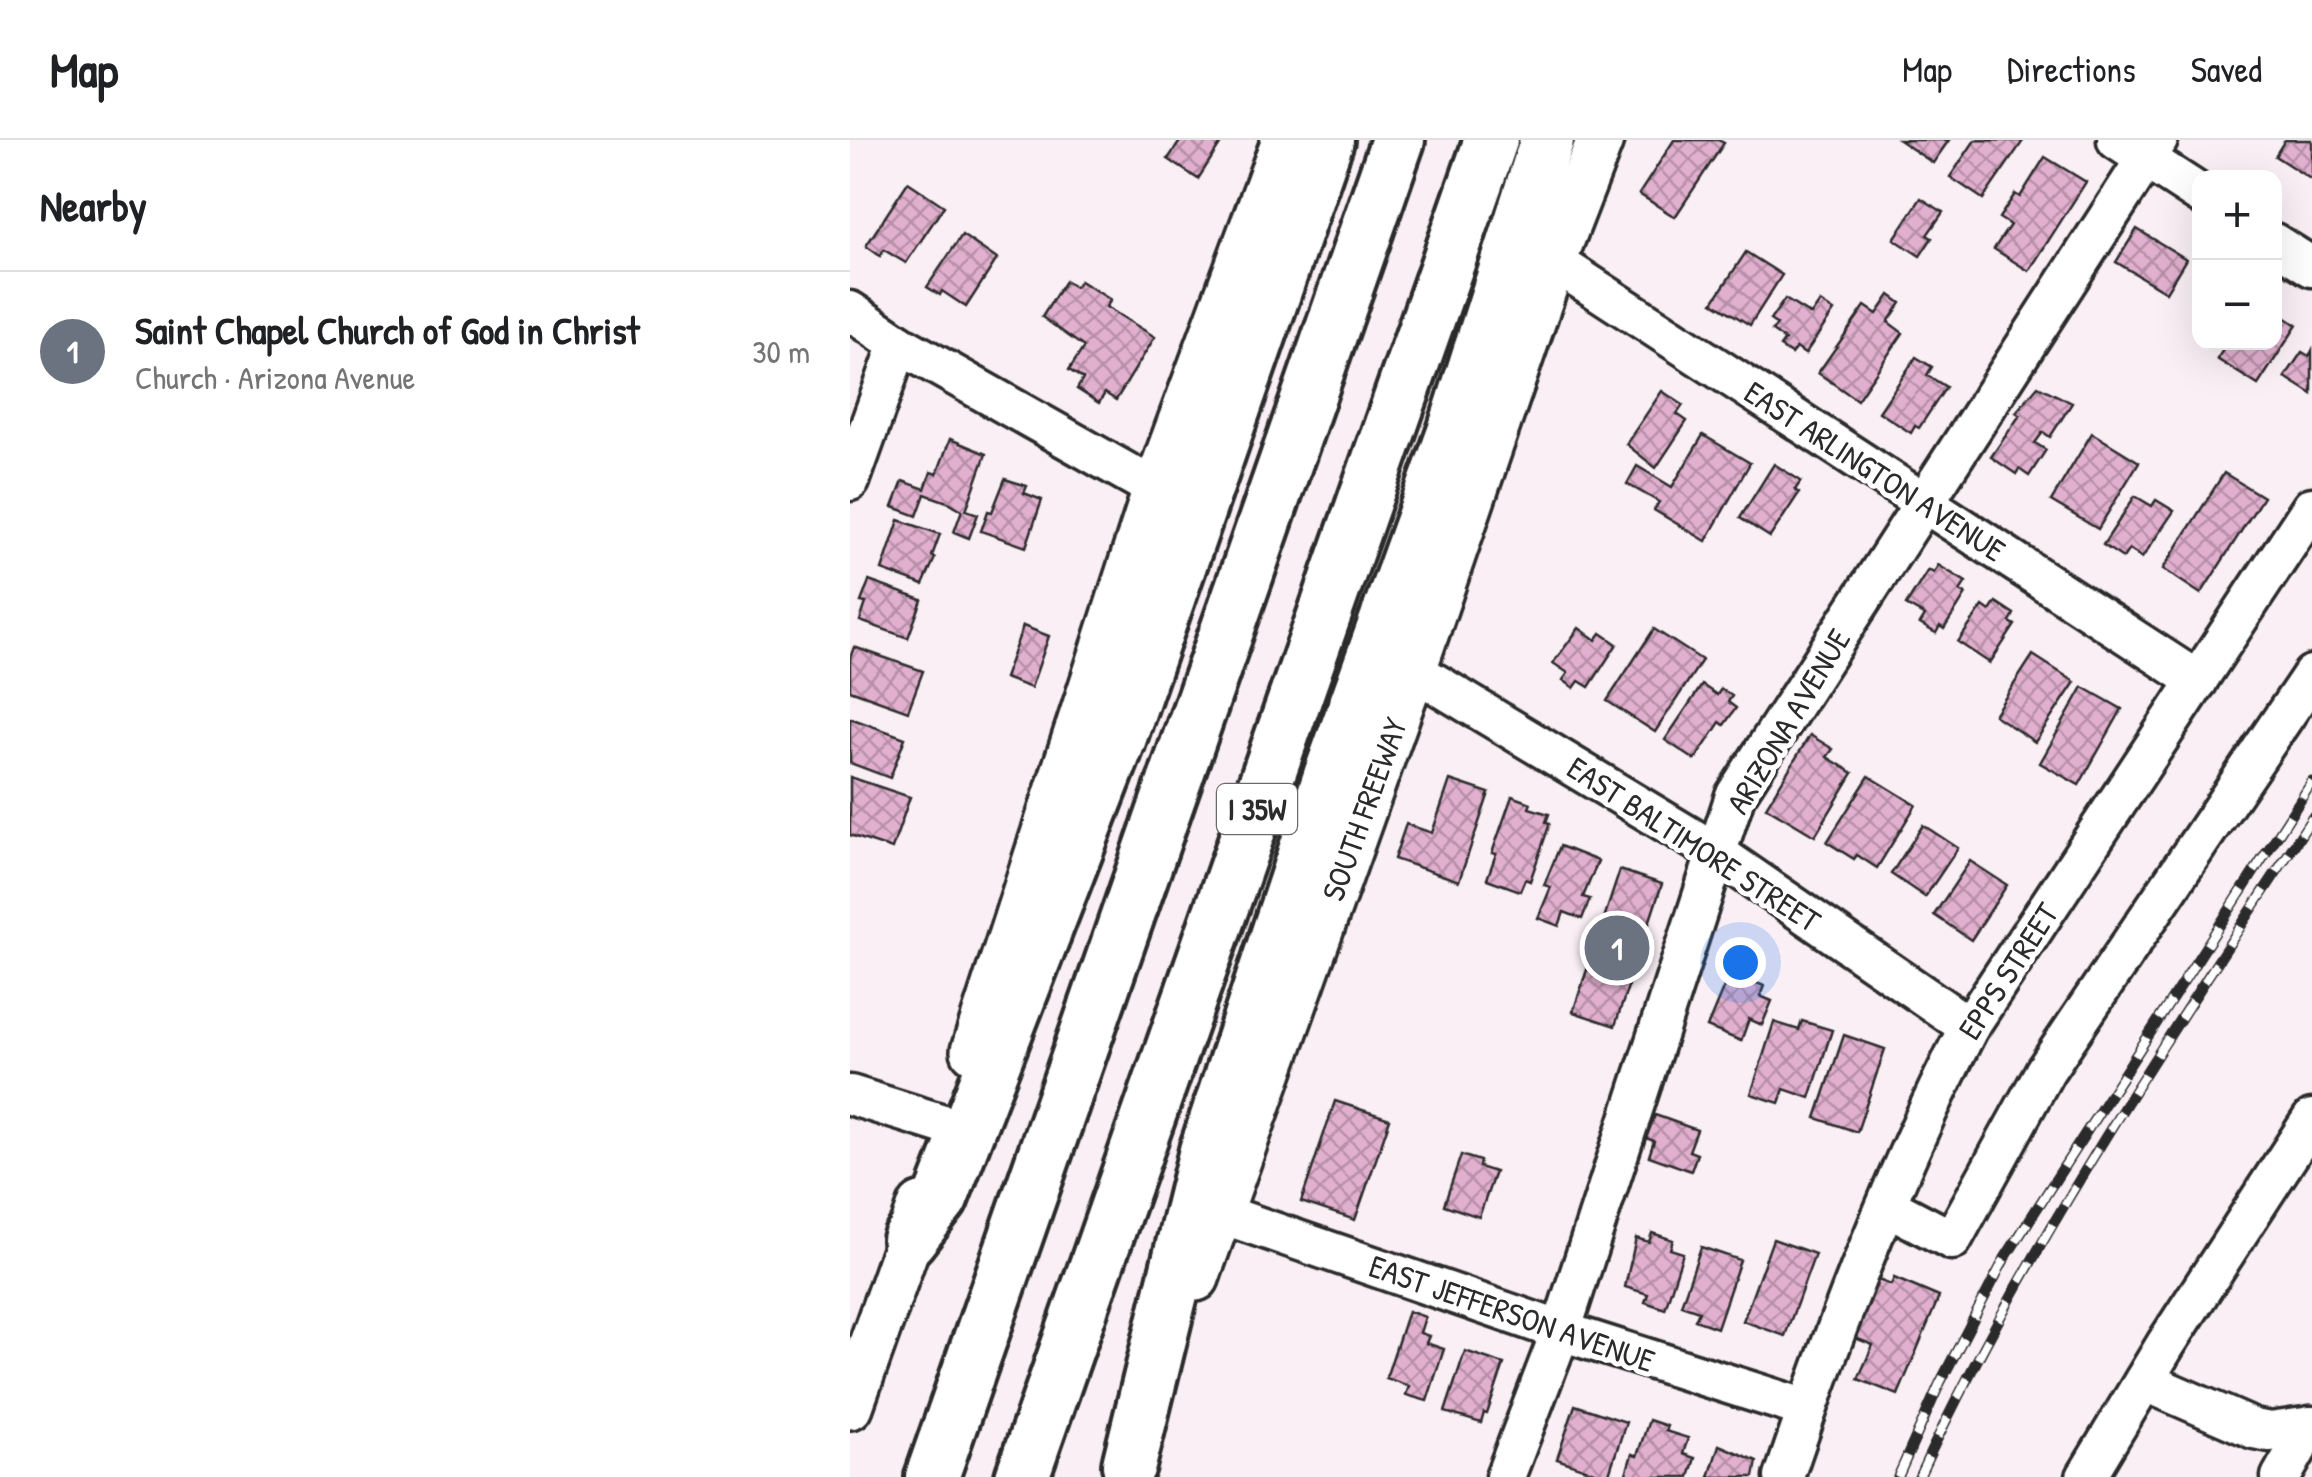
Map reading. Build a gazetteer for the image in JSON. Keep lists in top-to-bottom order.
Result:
{
  "streets": {
    "highway": ["I 35W"],
    "main road": ["SOUTH FREEWAY"],
    "street": [
      "EAST ARLINGTON AVENUE",
      "ARIZONA AVENUE",
      "EAST BALTIMORE STREET",
      "EPPS STREET",
      "EAST JEFFERSON AVENUE"
    ]
  },
  "crossings": [
    ["EAST ARLINGTON AVENUE", "ARIZONA AVENUE"],
    ["EAST ARLINGTON AVENUE", "SOUTH FREEWAY"],
    ["EAST ARLINGTON AVENUE", "EPPS STREET"],
    ["ARIZONA AVENUE", "EAST BALTIMORE STREET"],
    ["ARIZONA AVENUE", "EAST JEFFERSON AVENUE"],
    ["SOUTH FREEWAY", "EAST BALTIMORE STREET"],
    ["SOUTH FREEWAY", "EAST JEFFERSON AVENUE"],
    ["EAST BALTIMORE STREET", "EPPS STREET"],
    ["EPPS STREET", "EAST JEFFERSON AVENUE"]
  ],
  "page": {
    "header": "Map",
    "nav": ["Map", "Directions", "Saved"],
    "heading": "Nearby",
    "map_buttons": ["+", "−"],
    "list": [
      {
        "mark": "1",
        "name": "Saint Chapel Church of God in Christ",
        "note": "Church · Arizona Avenue",
        "value": "30 m"
      }
    ],
    "pins": "1"
  }
}
